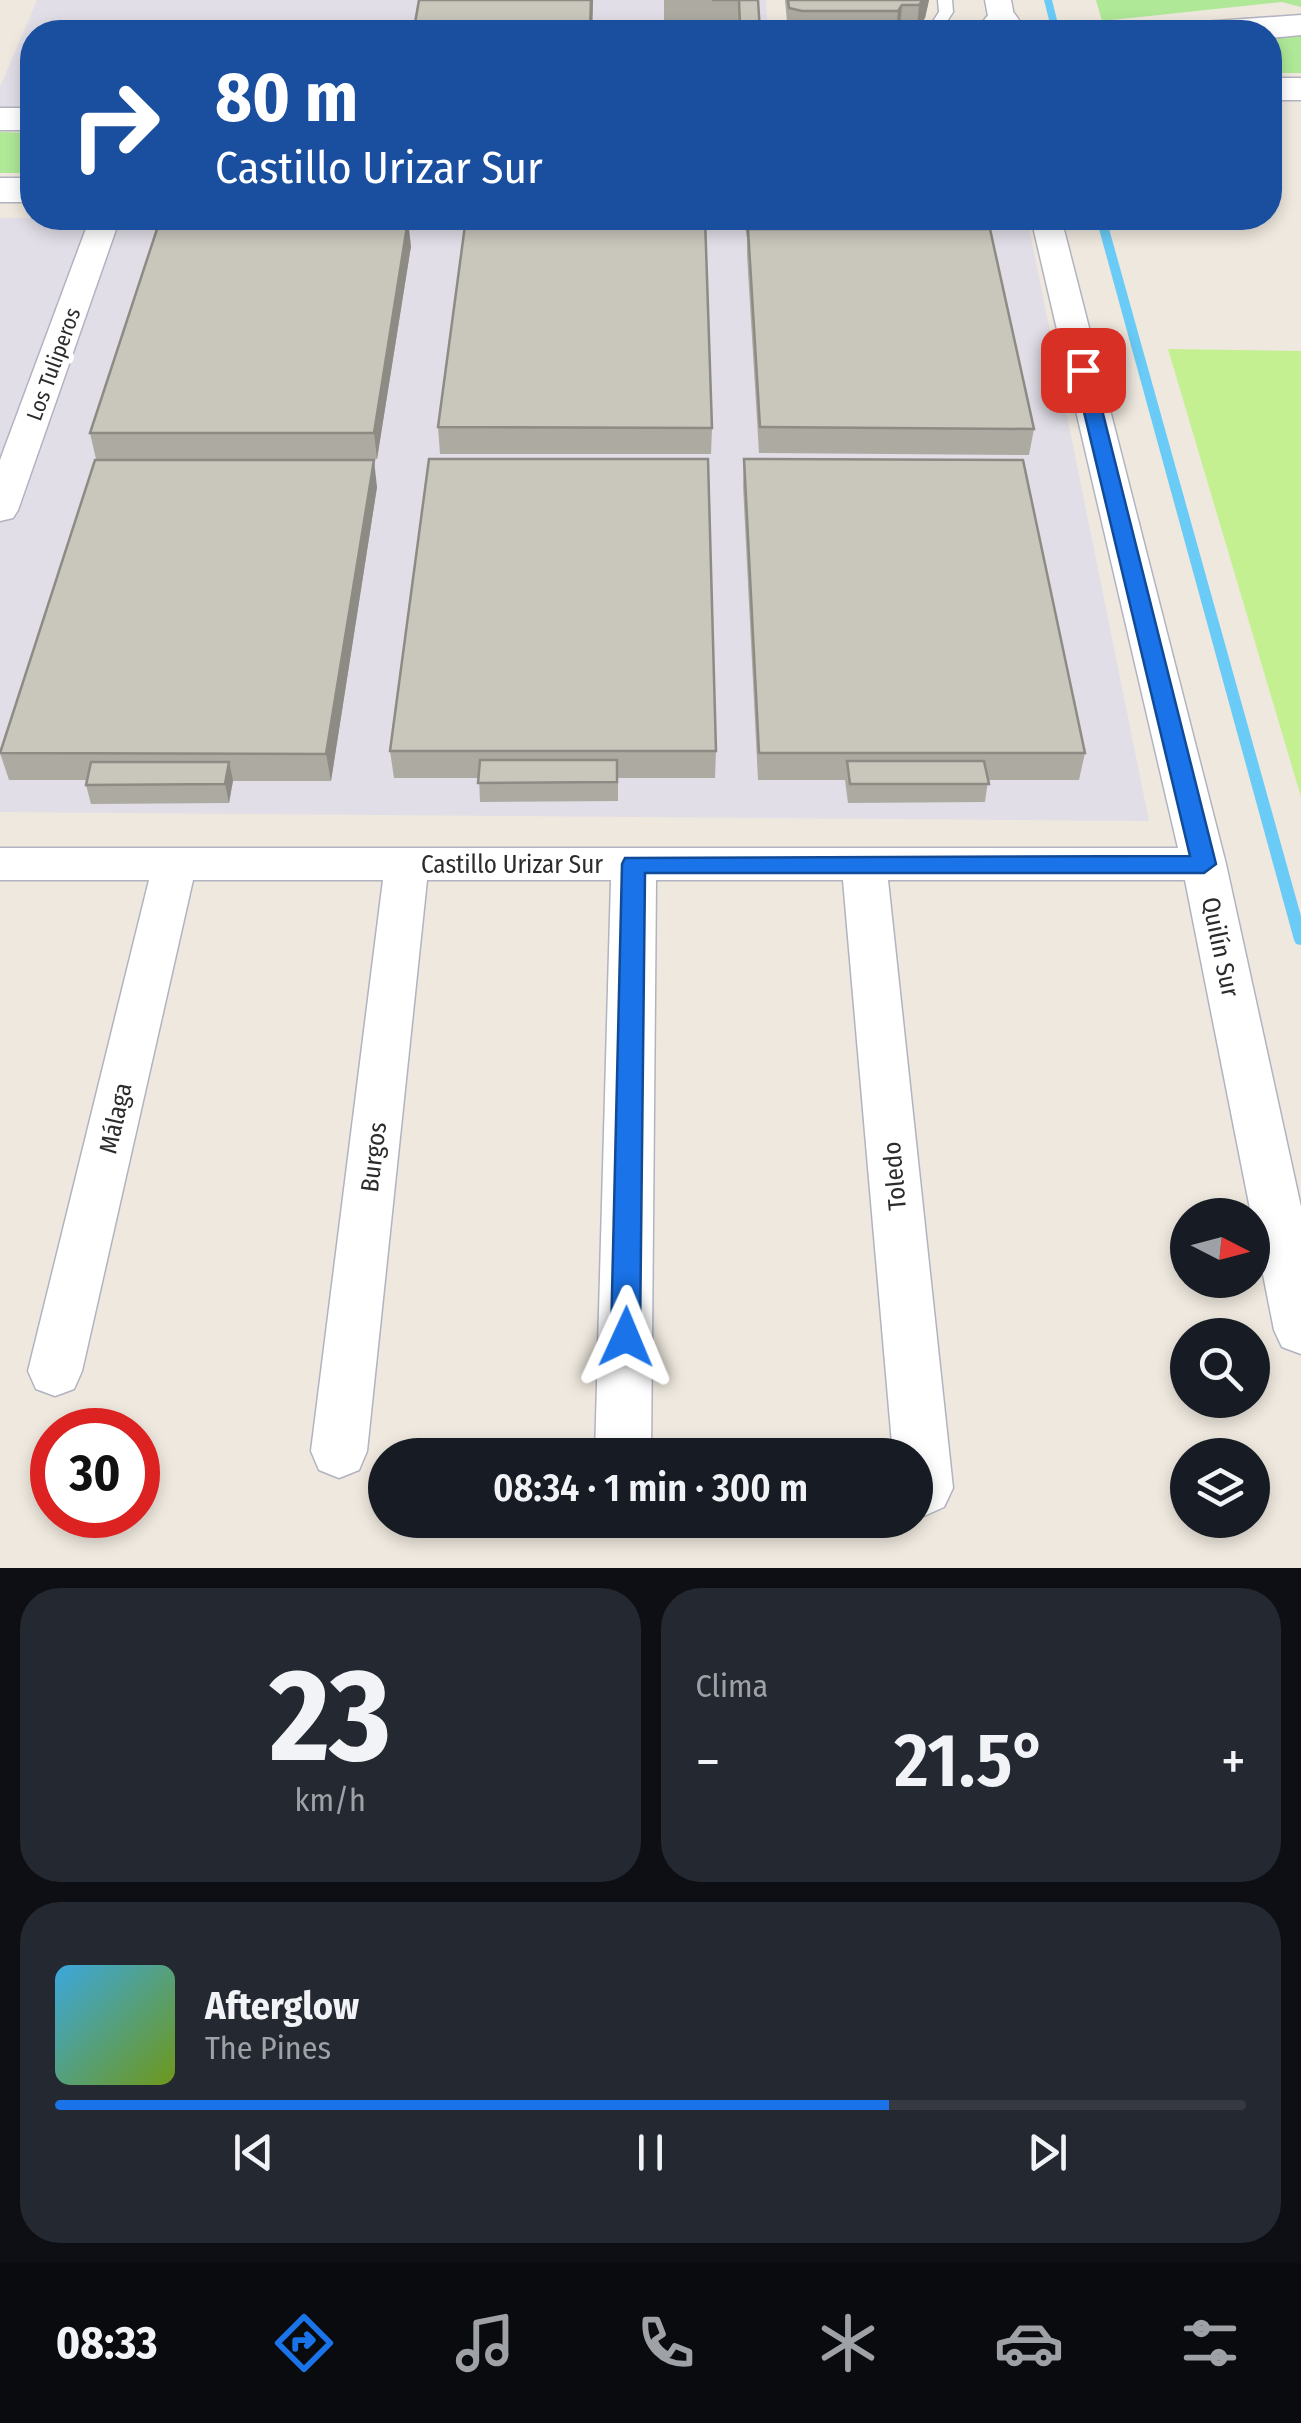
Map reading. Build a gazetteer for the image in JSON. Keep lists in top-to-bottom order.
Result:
{
  "streets": {
    "street": [
      "Los Tuliperos",
      "Castillo Urizar Sur",
      "Quilín Sur",
      "Málaga",
      "Burgos",
      "Toledo"
    ]
  },
  "crossings": [
    ["Castillo Urizar Sur", "Quilín Sur"],
    ["Castillo Urizar Sur", "Málaga"],
    ["Castillo Urizar Sur", "Burgos"],
    ["Castillo Urizar Sur", "Toledo"]
  ],
  "north": "right",
  "page": {
    "turn": ["80 m", "Castillo Urizar Sur"],
    "limit": "30",
    "trip": "08:34 · 1 min · 300 m",
    "tile": [
      ["23", "km/h"],
      "Clima"
    ],
    "heat": ["−", "21.5°", "+"],
    "song": ["Afterglow", "The Pines"],
    "tabs": "08:33"
  }
}
